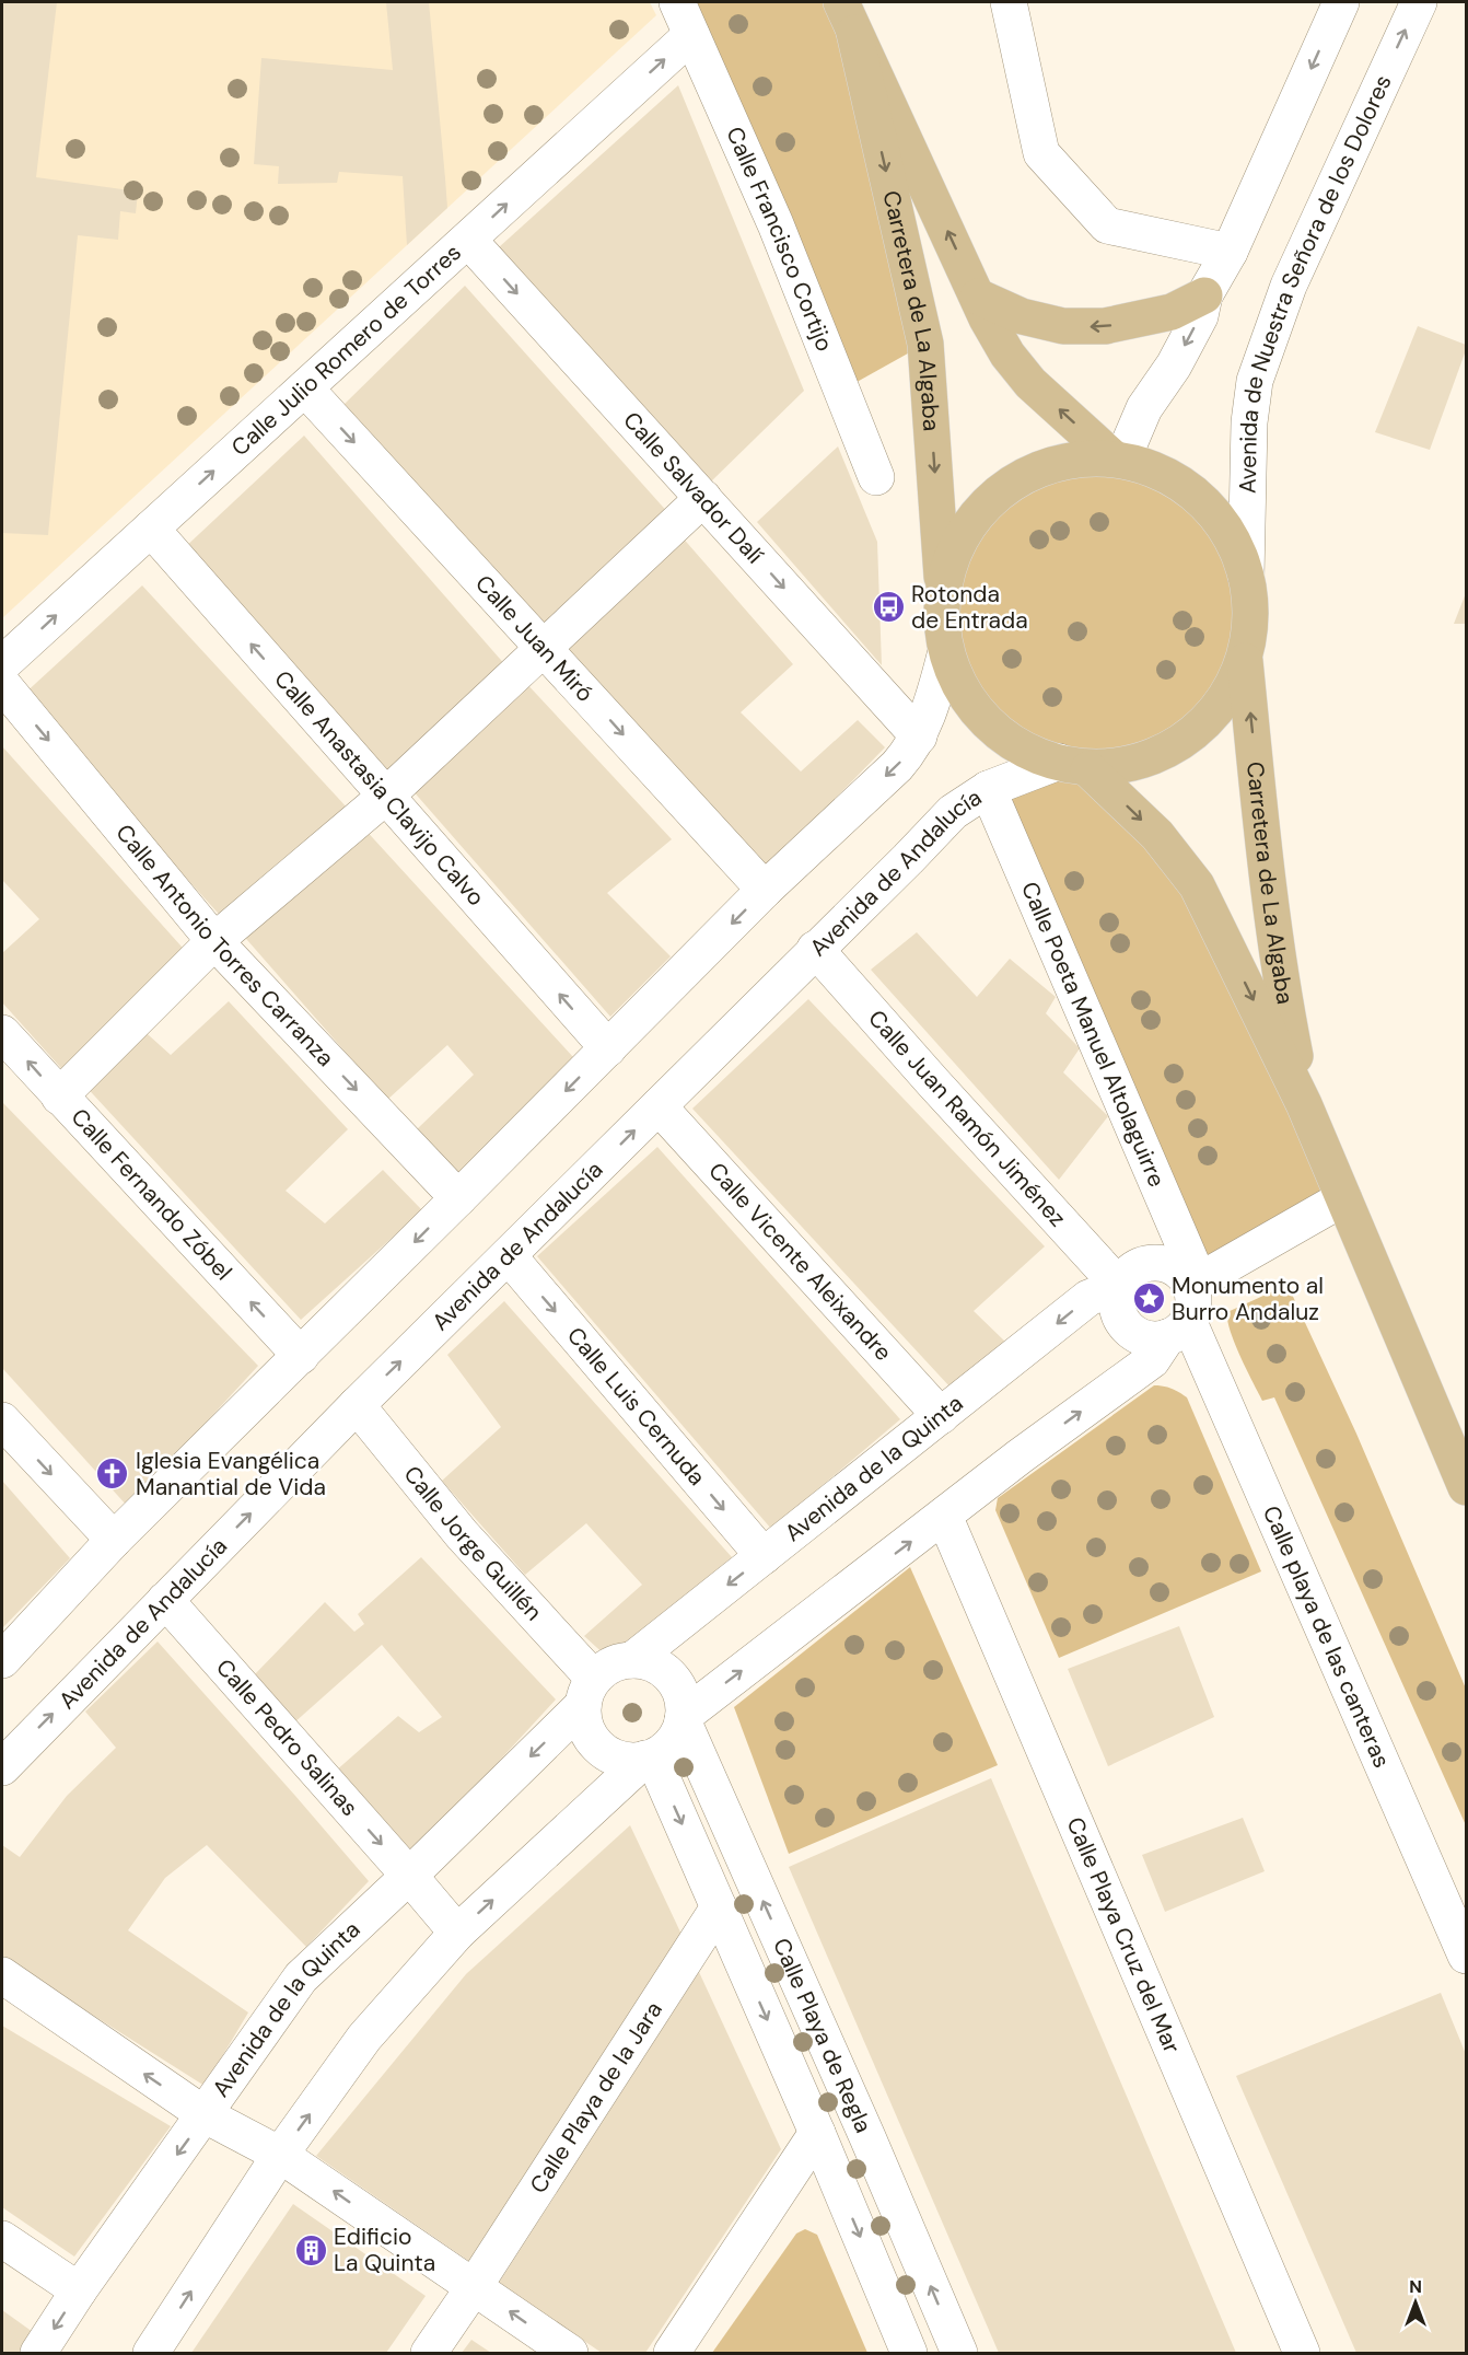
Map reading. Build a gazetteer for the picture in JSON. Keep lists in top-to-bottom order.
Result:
{
  "streets": {
    "main road": ["Carretera de La Algaba"],
    "street": [
      "Calle Francisco Cortijo",
      "Avenida de Nuestra Señora de los Dolores",
      "Calle Julio Romero de Torres",
      "Calle Salvador Dalí",
      "Calle Juan Miró",
      "Calle Anastasia Clavijo Calvo",
      "Avenida de Andalucía",
      "Calle Antonio Torres Carranza",
      "Calle Poeta Manuel Altolaguirre",
      "Calle Juan Ramón Jiménez",
      "Calle Fernando Zóbel",
      "Calle Vicente Aleixandre",
      "Calle Luis Cernuda",
      "Avenida de la Quinta",
      "Calle Jorge Guillén",
      "Calle playa de las canteras",
      "Calle Pedro Salinas",
      "Calle Playa Cruz del Mar",
      "Calle Playa de Regla",
      "Calle Playa de la Jara"
    ]
  },
  "crossings": [
    ["Calle Francisco Cortijo", "Calle Julio Romero de Torres"],
    ["Carretera de La Algaba", "Avenida de Andalucía"],
    ["Calle Julio Romero de Torres", "Calle Salvador Dalí"],
    ["Calle Julio Romero de Torres", "Calle Juan Miró"],
    ["Calle Julio Romero de Torres", "Calle Anastasia Clavijo Calvo"],
    ["Avenida de Andalucía", "Calle Poeta Manuel Altolaguirre"],
    ["Avenida de Andalucía", "Calle Juan Ramón Jiménez"],
    ["Avenida de Andalucía", "Calle Vicente Aleixandre"],
    ["Avenida de Andalucía", "Calle Luis Cernuda"],
    ["Avenida de Andalucía", "Calle Jorge Guillén"],
    ["Avenida de Andalucía", "Calle Pedro Salinas"],
    ["Calle Poeta Manuel Altolaguirre", "Avenida de la Quinta"],
    ["Calle Poeta Manuel Altolaguirre", "Calle playa de las canteras"],
    ["Calle Juan Ramón Jiménez", "Avenida de la Quinta"],
    ["Calle Vicente Aleixandre", "Avenida de la Quinta"],
    ["Calle Luis Cernuda", "Avenida de la Quinta"],
    ["Avenida de la Quinta", "Calle Jorge Guillén"],
    ["Avenida de la Quinta", "Calle playa de las canteras"],
    ["Avenida de la Quinta", "Calle Pedro Salinas"],
    ["Avenida de la Quinta", "Calle Playa de Regla"],
    ["Calle Jorge Guillén", "Calle Playa de Regla"],
    ["Calle Playa de Regla", "Calle Playa de la Jara"]
  ],
  "one_way": [
    "Calle Julio Romero de Torres",
    "Calle Salvador Dalí",
    "Calle Juan Miró",
    "Calle Anastasia Clavijo Calvo",
    "Calle Antonio Torres Carranza",
    "Calle Luis Cernuda",
    "Calle Pedro Salinas"
  ],
  "places": {
    "bus stop": ["Rotonda de Entrada"],
    "place": ["Monumento al Burro Andaluz"],
    "church": ["Iglesia Evangélica Manantial de Vida"],
    "building": ["Edificio La Quinta"]
  },
  "north": "top"
}
